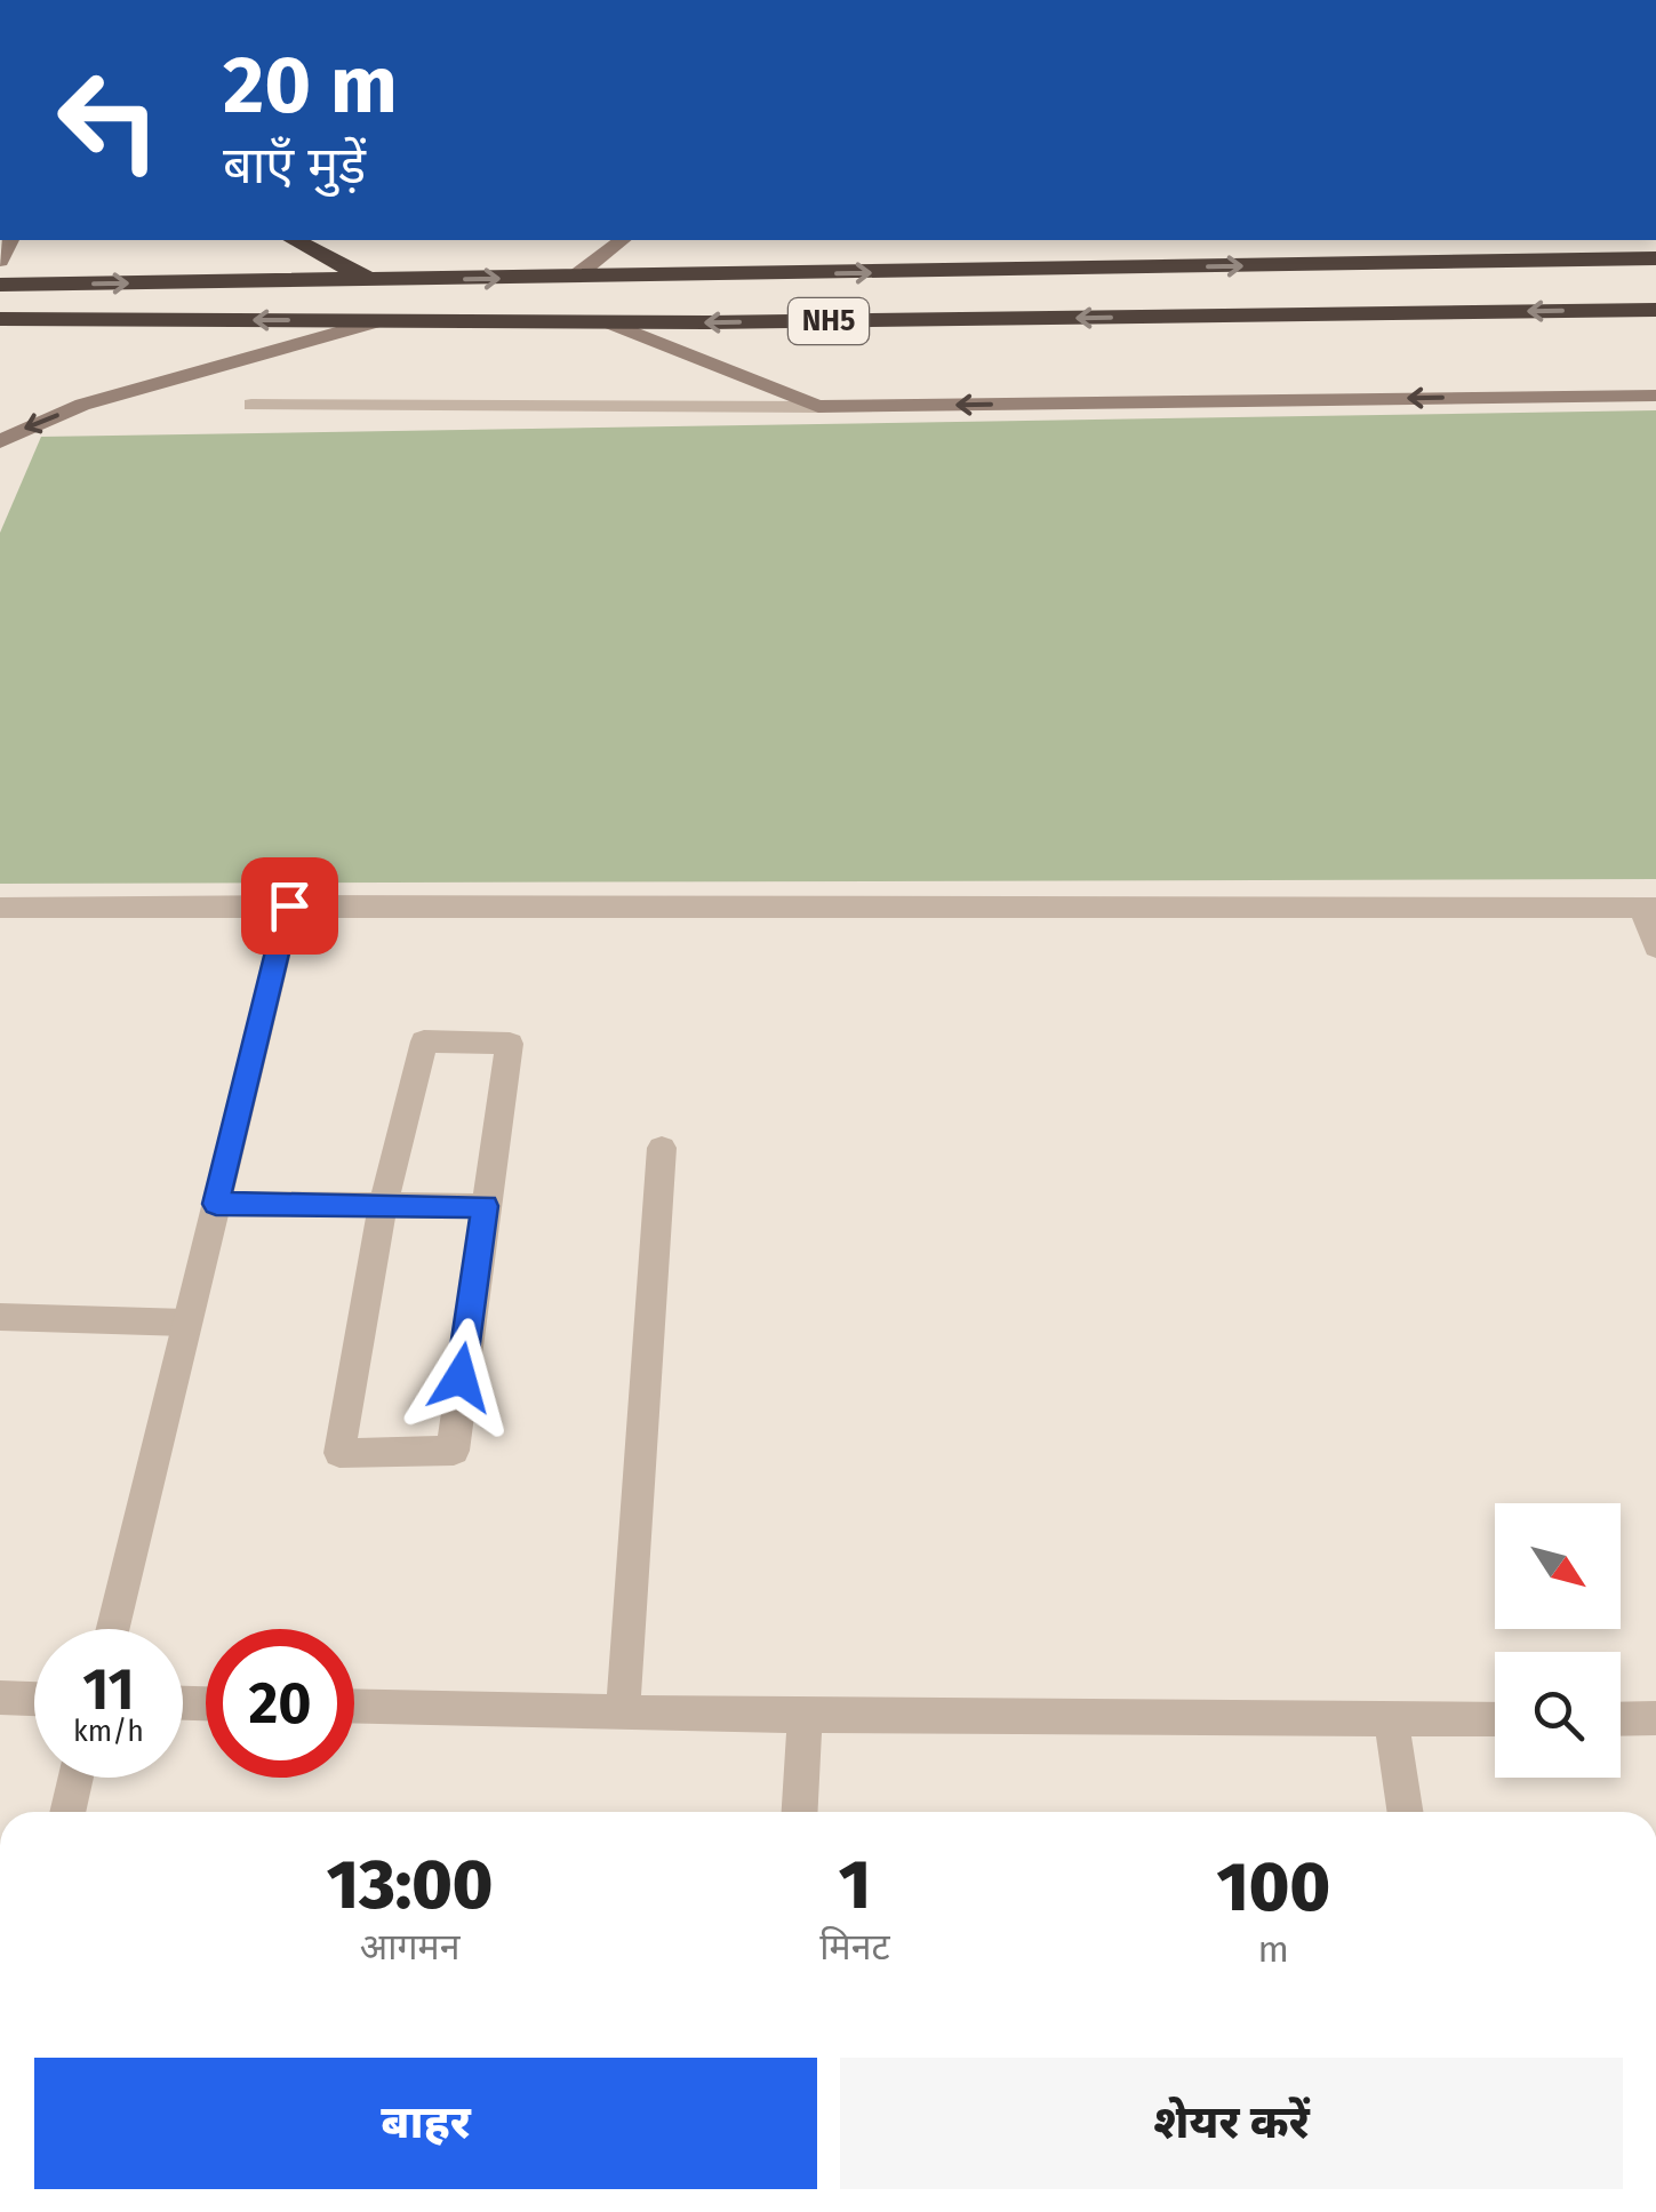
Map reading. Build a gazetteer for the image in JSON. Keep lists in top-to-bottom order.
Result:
{
  "streets": {
    "highway": ["NH5"]
  },
  "north": "bottom right",
  "page": {
    "turn": ["20 m", "बाएँ मुड़ें"],
    "speed": "11 km/h",
    "limit": "20",
    "eta": [
      "13:00",
      "आगमन",
      "1",
      "मिनट",
      "100",
      "m"
    ],
    "buttons": ["बाहर", "शेयर करें"]
  }
}
